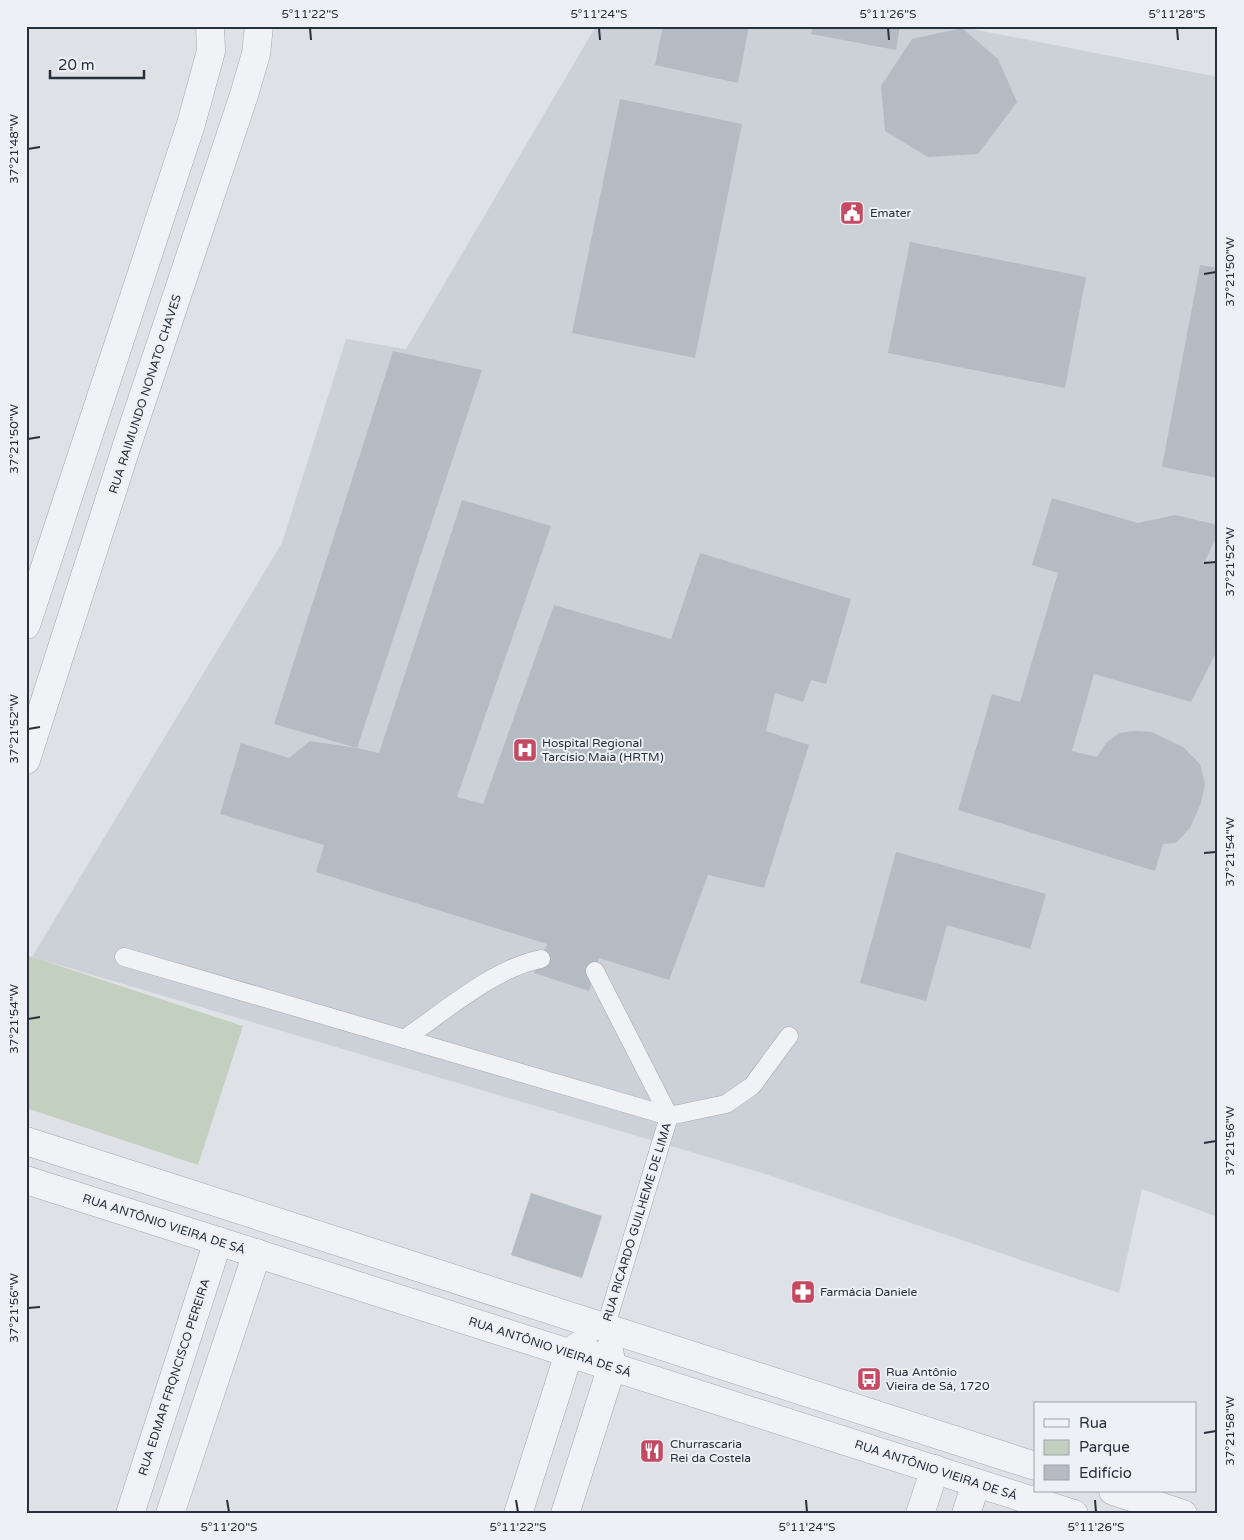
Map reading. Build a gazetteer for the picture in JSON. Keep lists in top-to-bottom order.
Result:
{
  "streets": {
    "street": [
      "RUA RAIMUNDO NONATO CHAVES",
      "RUA RICARDO GUILHEME DE LIMA",
      "RUA ANTÔNIO VIEIRA DE SÁ",
      "RUA EDMAR FRQNCISCO PEREIRA"
    ]
  },
  "crossings": [
    ["RUA RICARDO GUILHEME DE LIMA", "RUA ANTÔNIO VIEIRA DE SÁ"],
    ["RUA ANTÔNIO VIEIRA DE SÁ", "RUA EDMAR FRQNCISCO PEREIRA"]
  ],
  "places": {
    "public building": ["Emater"],
    "hospital": ["Hospital Regional Tarcísio Maia (HRTM)"],
    "pharmacy": ["Farmácia Daniele"],
    "bus stop": ["Rua Antônio Vieira de Sá, 1720"],
    "restaurant": ["Churrascaria Rei da Costela"]
  },
  "legend": ["Rua", "Parque", "Edifício"],
  "scale_bar": "20 m",
  "coordinates": [
    "5°11'22\"S",
    "5°11'24\"S",
    "5°11'26\"S",
    "5°11'28\"S",
    "37°21'48\"W",
    "37°21'50\"W",
    "37°21'52\"W",
    "37°21'54\"W",
    "37°21'56\"W",
    "37°21'58\"W",
    "5°11'20\"S"
  ]
}
